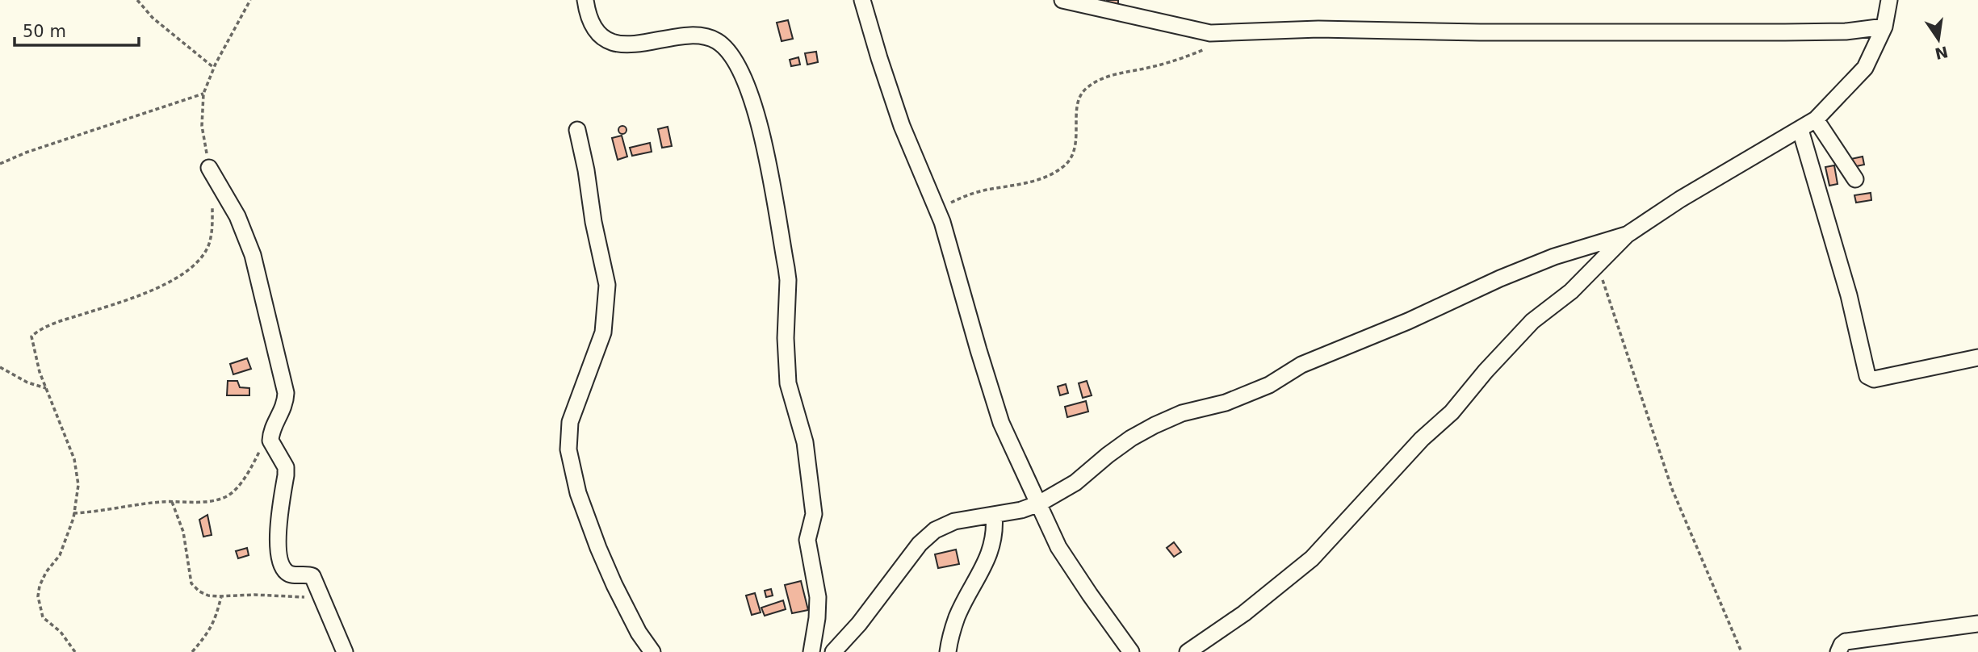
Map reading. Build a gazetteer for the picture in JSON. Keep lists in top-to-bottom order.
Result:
{
  "scale_bar": "50 m",
  "north": "bottom"
}
